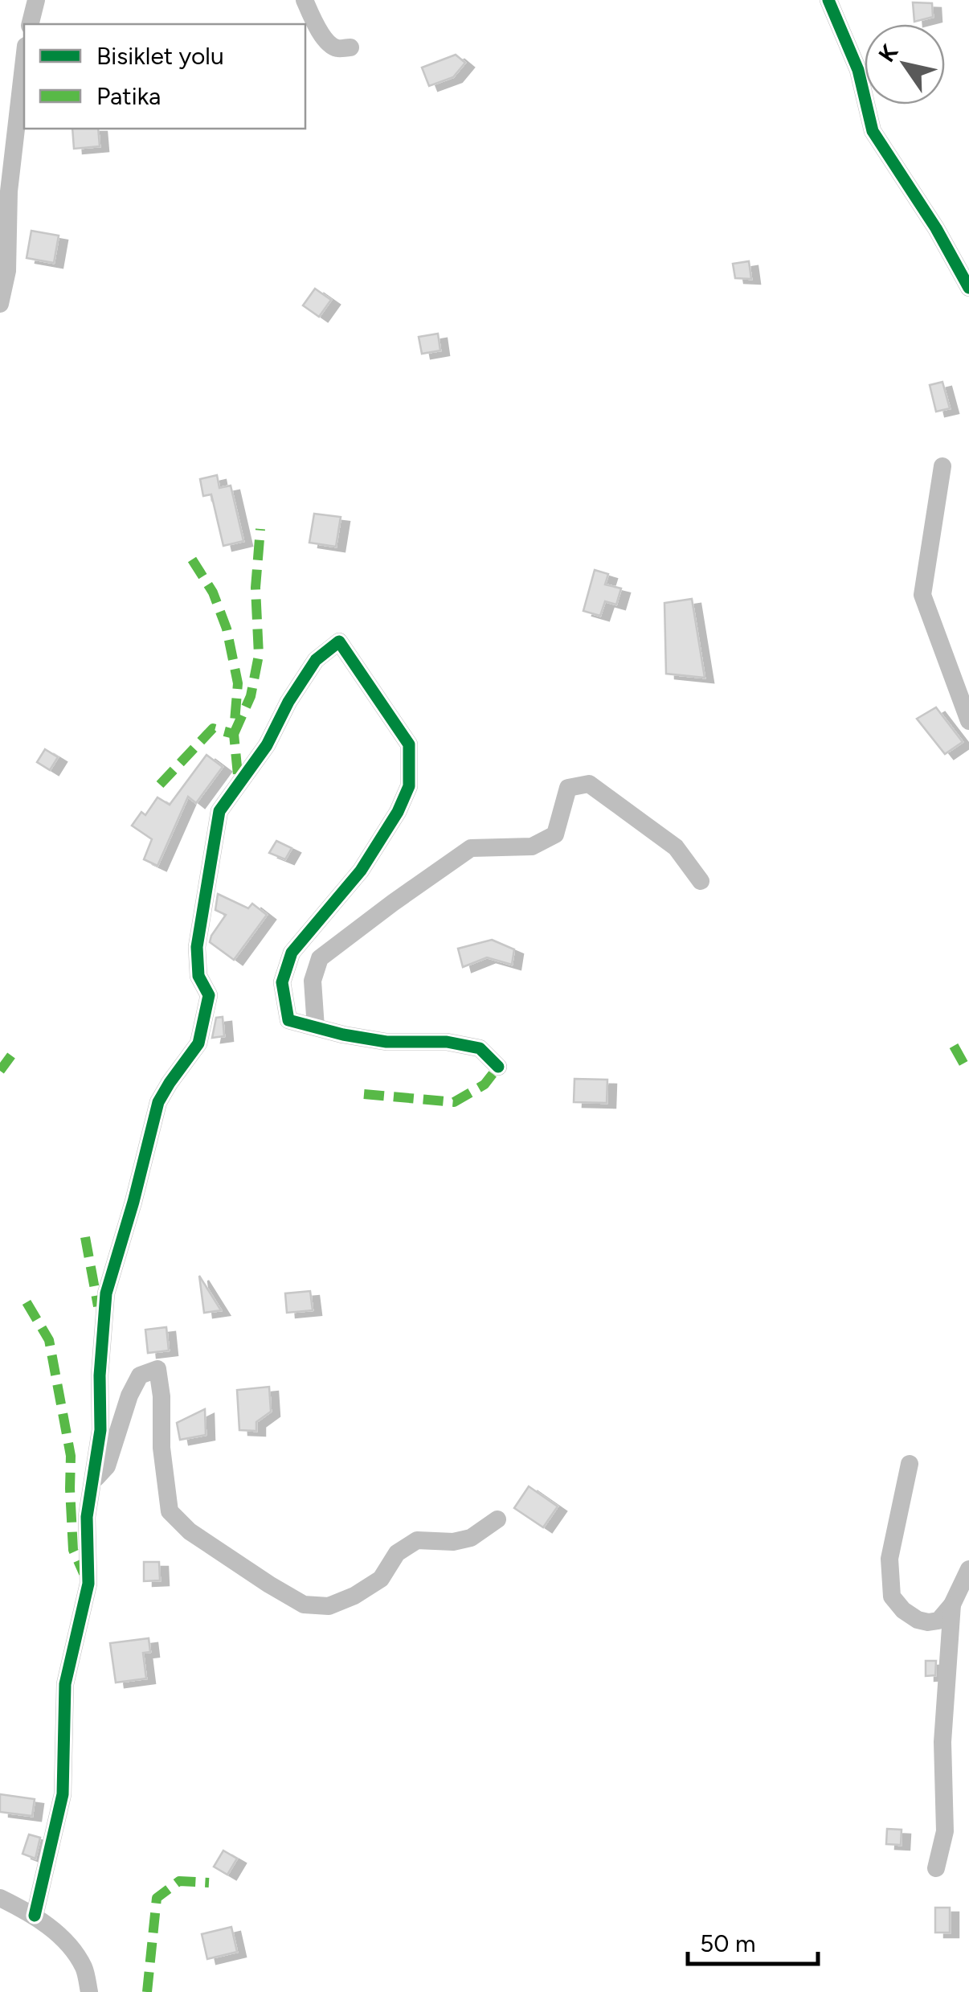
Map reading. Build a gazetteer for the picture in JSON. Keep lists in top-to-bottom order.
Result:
{
  "legend": ["Bisiklet yolu", "Patika"],
  "scale_bar": "50 m",
  "north": "top left"
}
